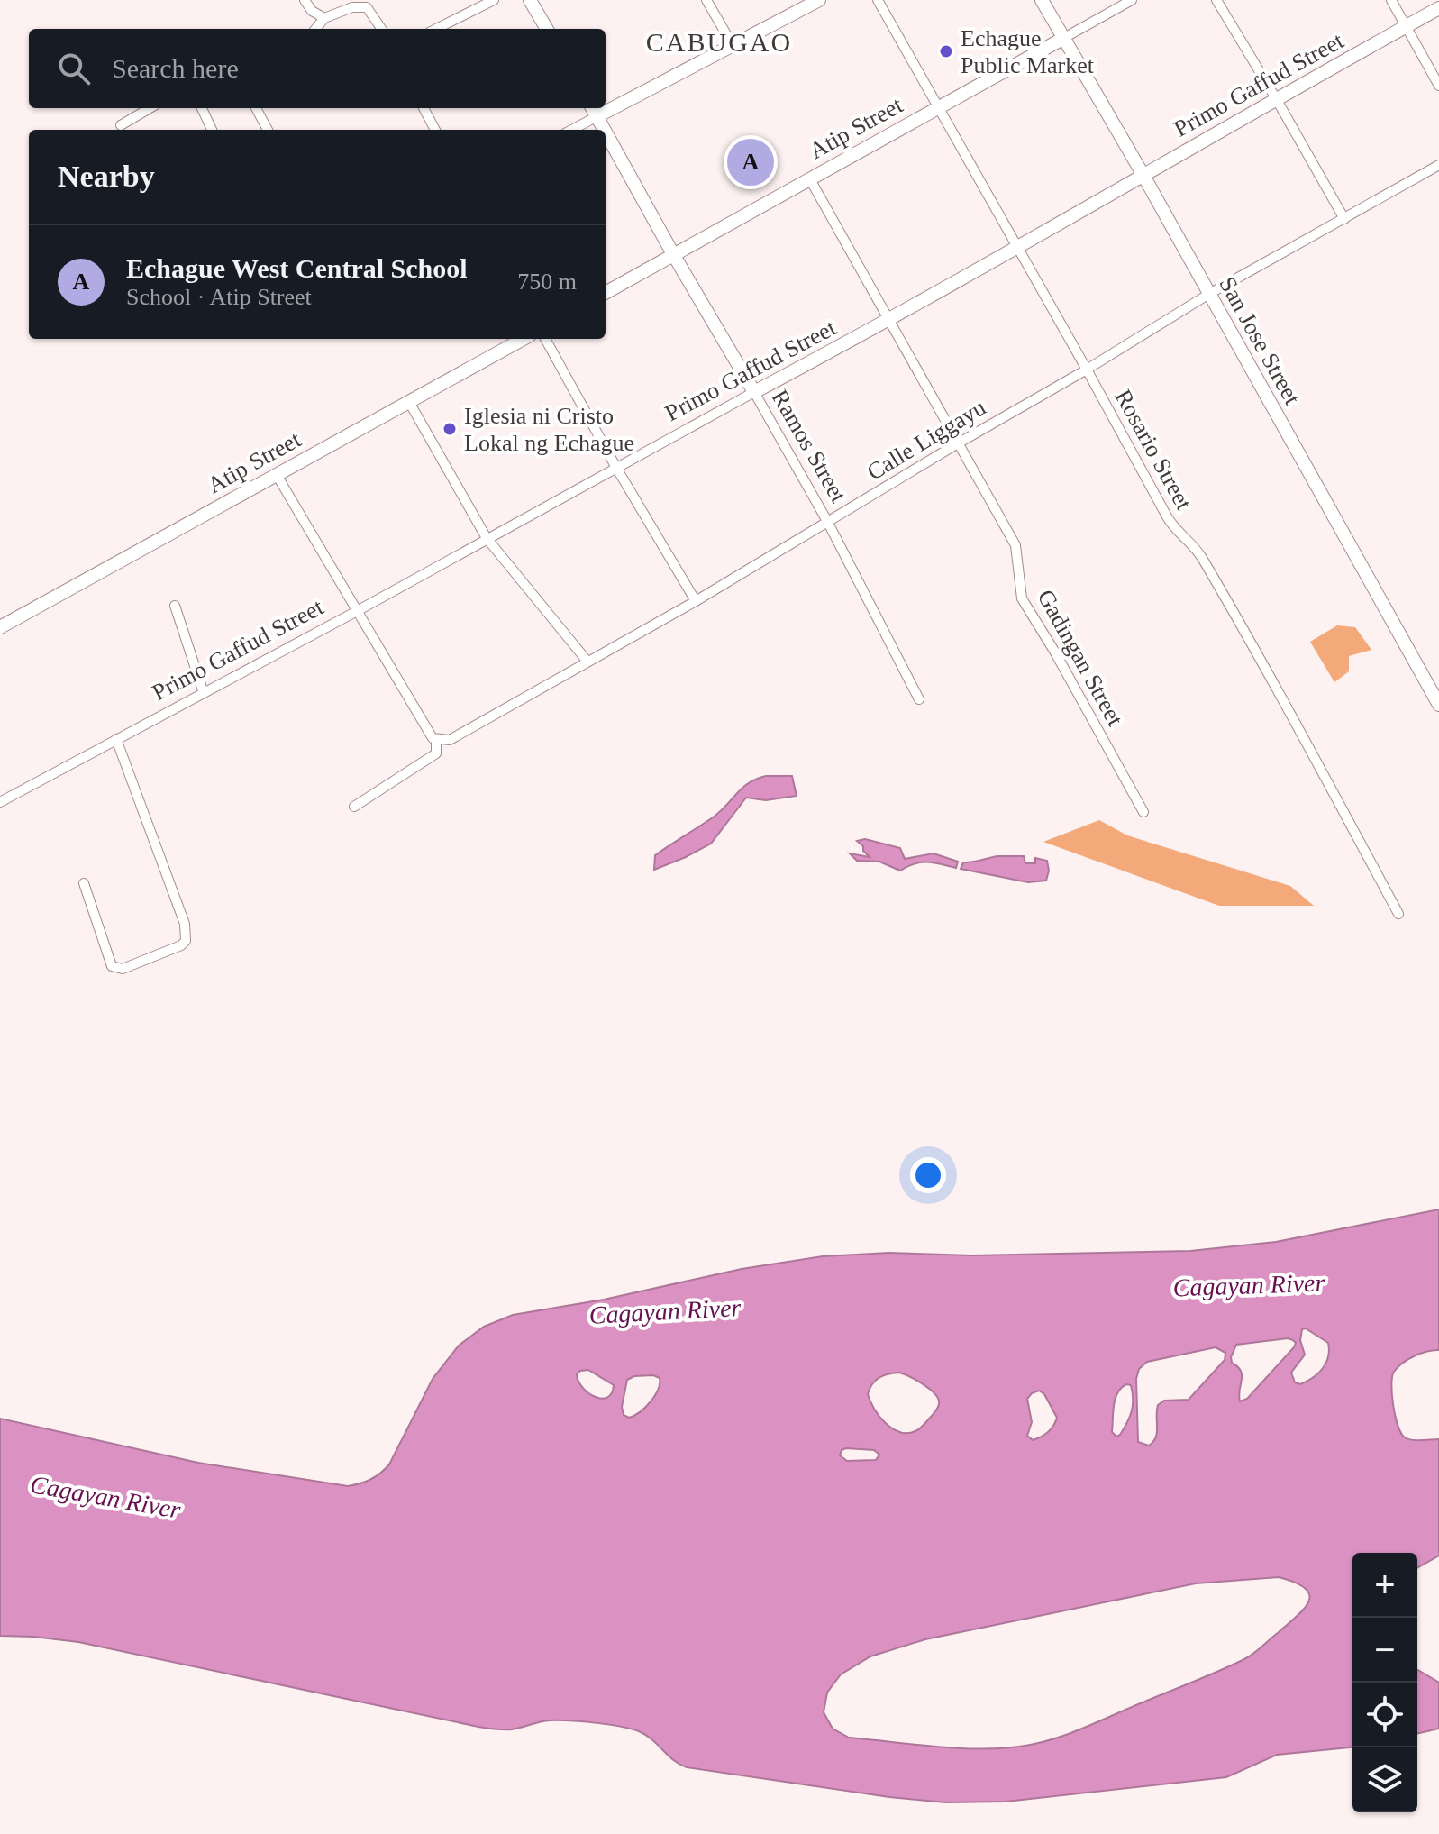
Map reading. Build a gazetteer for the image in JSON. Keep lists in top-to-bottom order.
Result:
{
  "streets": {
    "main road": [
      "Primo Gaffud Street",
      "Atip Street",
      "San Jose Street",
      "Ramos Street"
    ],
    "street": ["Calle Liggayu", "Rosario Street", "Gadingan Street"]
  },
  "crossings": [
    ["Primo Gaffud Street", "San Jose Street"],
    ["Primo Gaffud Street", "Ramos Street"],
    ["Primo Gaffud Street", "Rosario Street"],
    ["Primo Gaffud Street", "Gadingan Street"],
    ["Atip Street", "San Jose Street"],
    ["Atip Street", "Ramos Street"],
    ["Atip Street", "Rosario Street"],
    ["Atip Street", "Gadingan Street"],
    ["San Jose Street", "Calle Liggayu"],
    ["Calle Liggayu", "Ramos Street"],
    ["Calle Liggayu", "Rosario Street"],
    ["Calle Liggayu", "Gadingan Street"]
  ],
  "districts": ["CABUGAO"],
  "water": ["Cagayan River"],
  "places": ["Echague Public Market", "Iglesia ni Cristo Lokal ng Echague"],
  "page": {
    "search": "Search here",
    "heading": "Nearby",
    "pins": "A",
    "list": [
      {
        "mark": "A",
        "name": "Echague West Central School",
        "note": "School · Atip Street",
        "value": "750 m"
      }
    ],
    "map_buttons": ["+", "−"]
  }
}
